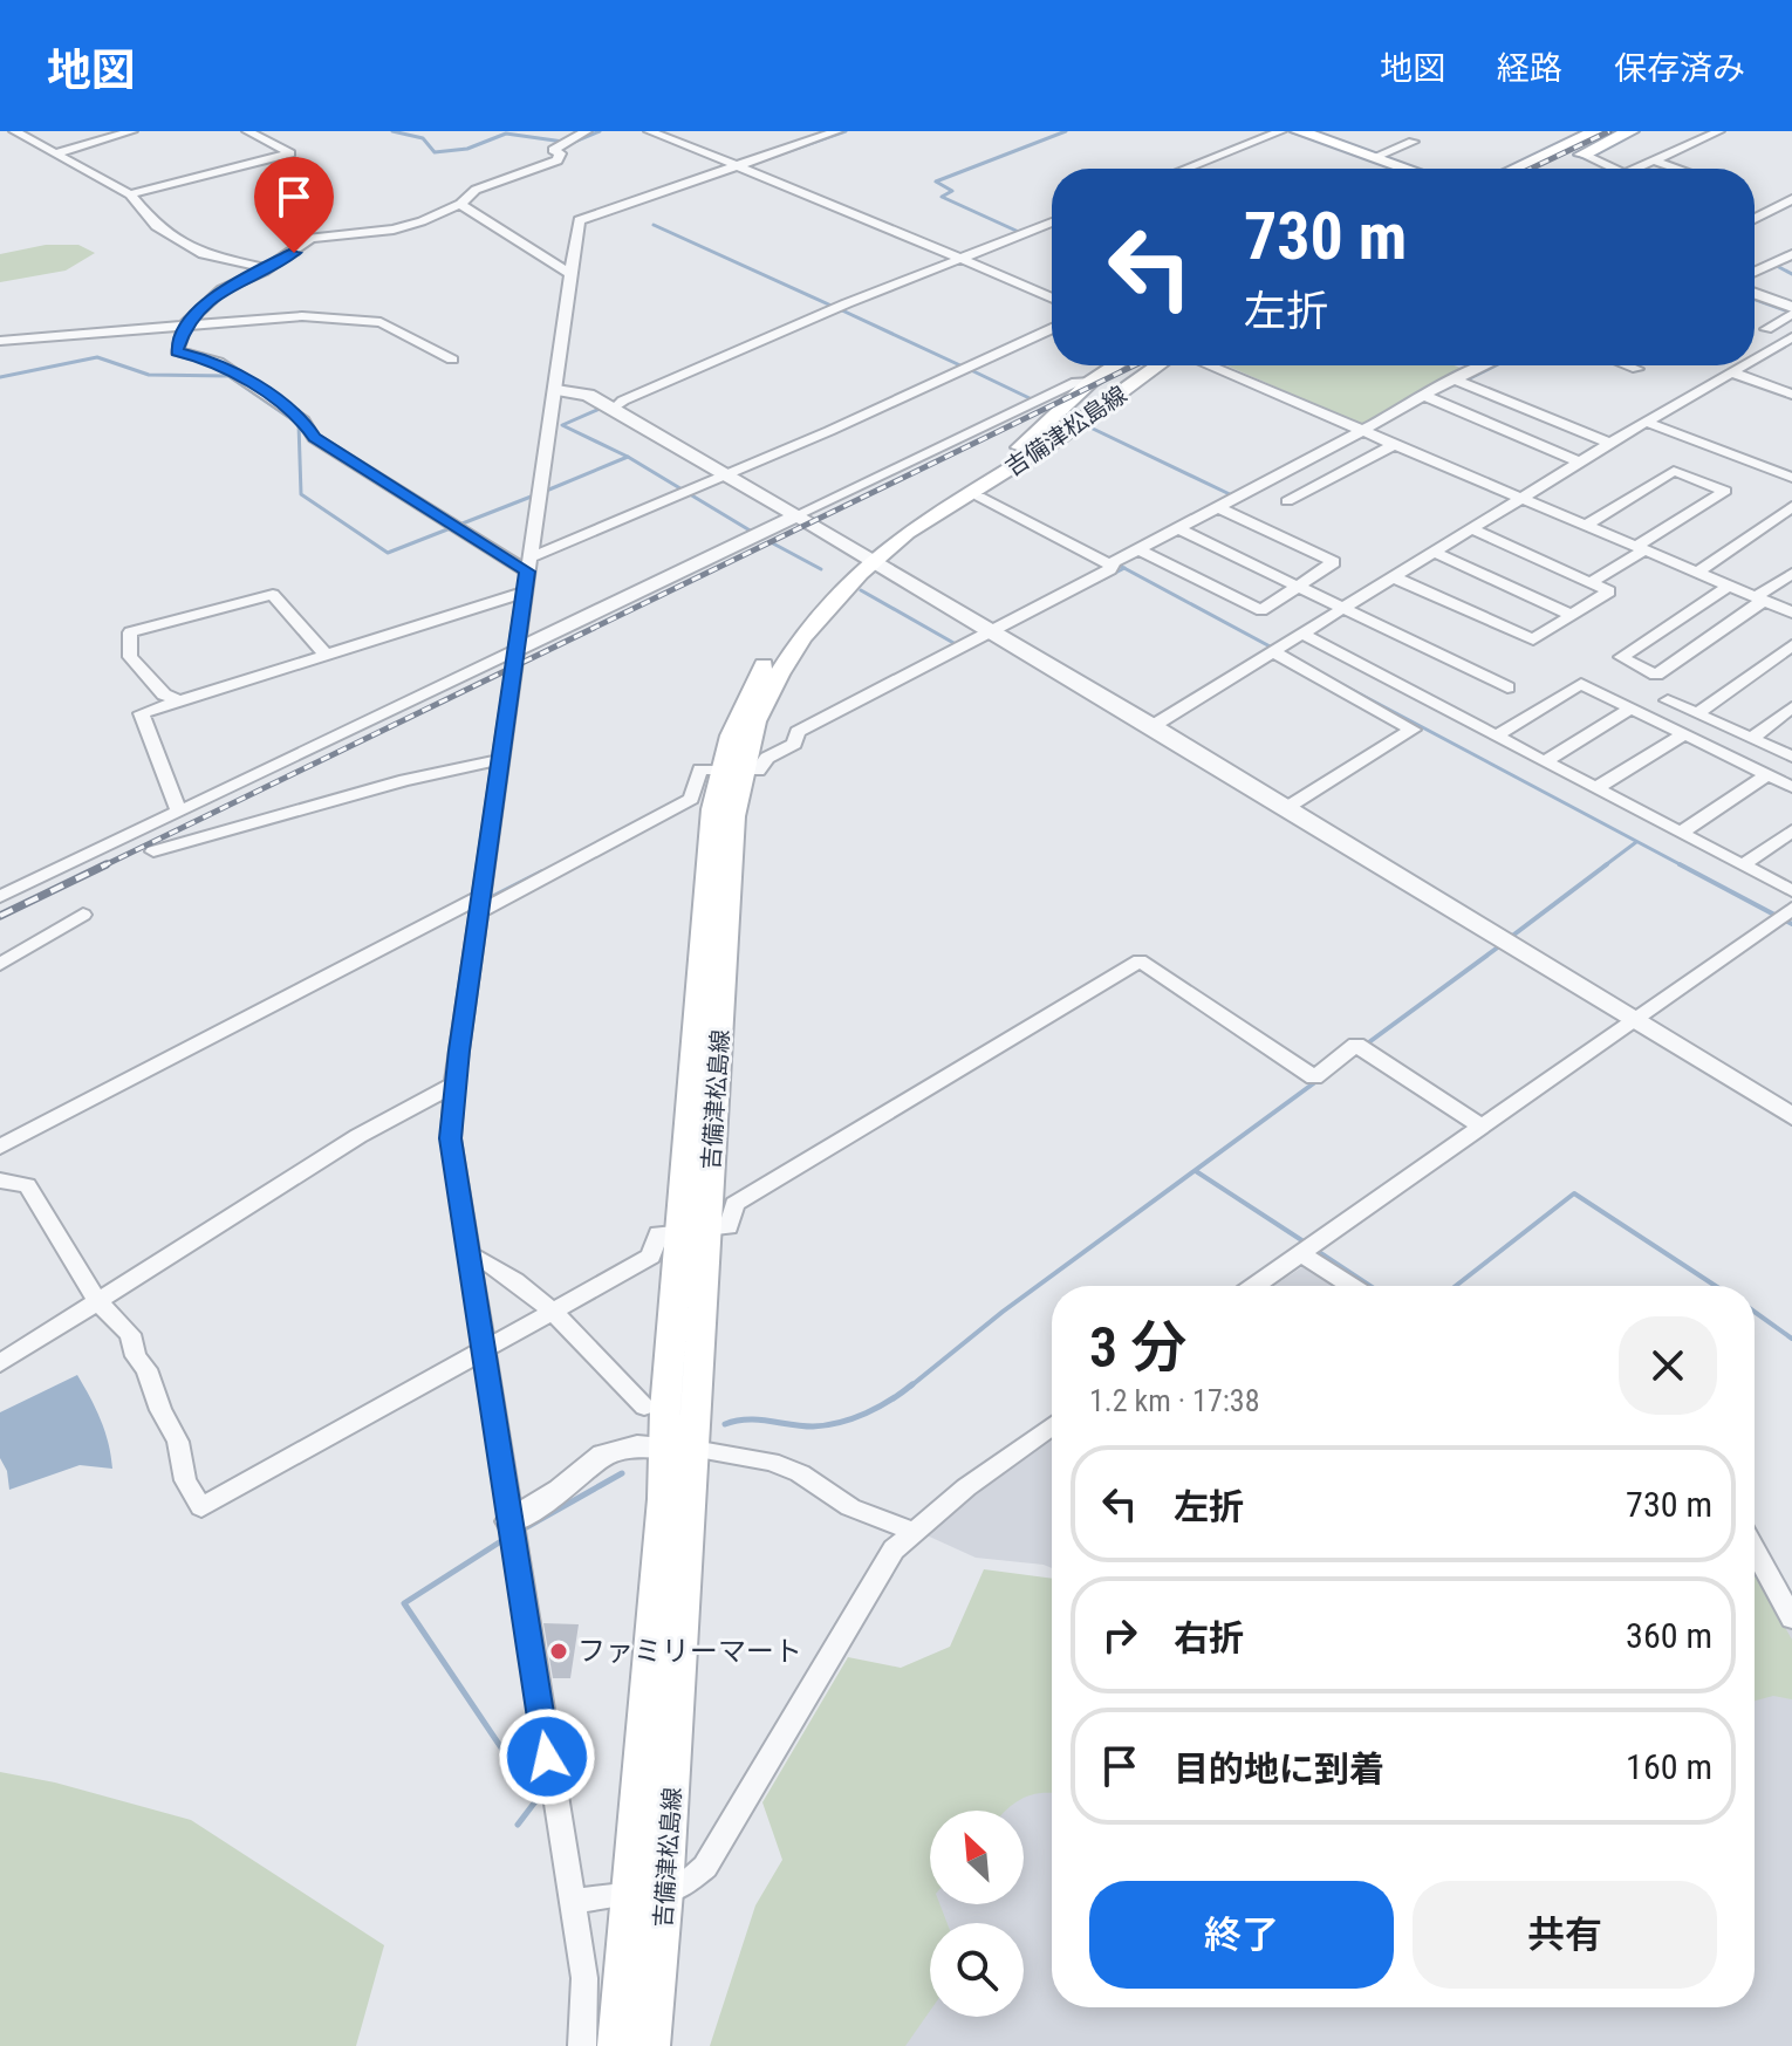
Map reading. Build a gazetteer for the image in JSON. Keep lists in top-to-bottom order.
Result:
{
  "streets": {
    "main road": ["吉備津松島線"]
  },
  "places": ["ファミリーマート"],
  "north": "top left",
  "page": {
    "header": "地図",
    "nav": ["地図", "経路", "保存済み"],
    "turn": ["730 m", "左折"],
    "heading": ["3 分", "1.2 km · 17:38"],
    "list": [
      {
        "name": "左折",
        "value": "730 m"
      },
      {
        "name": "右折",
        "value": "360 m"
      },
      {
        "name": "目的地に到着",
        "value": "160 m"
      }
    ],
    "buttons": ["終了", "共有"]
  }
}
